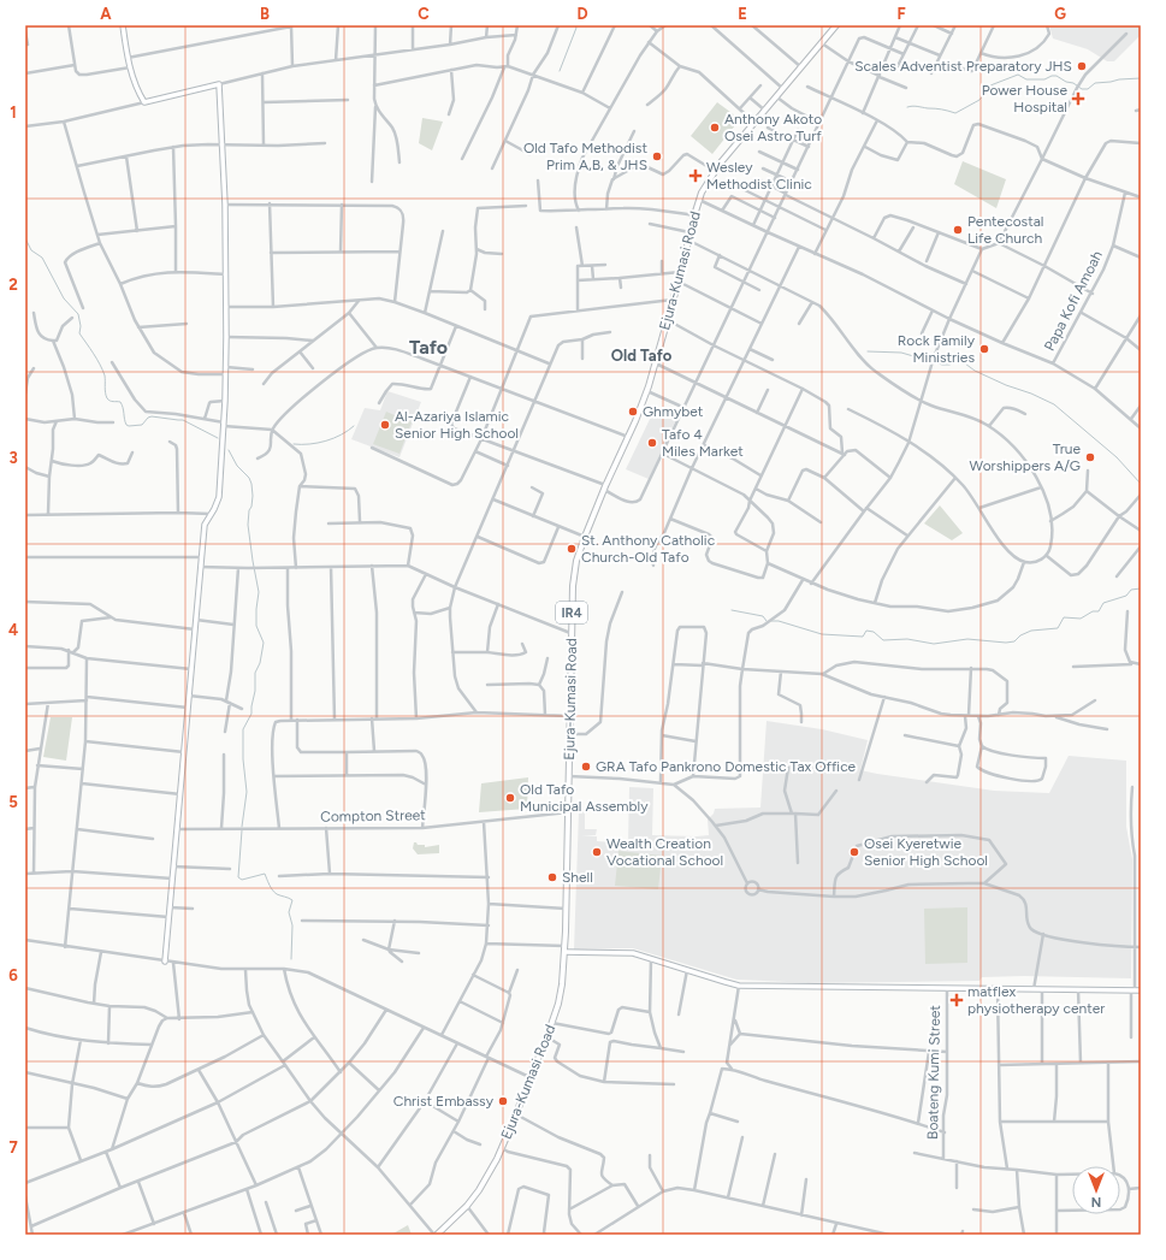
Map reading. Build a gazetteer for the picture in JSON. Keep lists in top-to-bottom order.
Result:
{
  "streets": {
    "main road": ["Ejura-Kumasi Road", "IR4"],
    "street": ["Papa Kofi Amoah", "Compton Street", "Boateng Kumi Street"]
  },
  "crossings": [
    ["Ejura-Kumasi Road", "Compton Street"]
  ],
  "districts": ["Tafo", "Old Tafo"],
  "places": {
    "other": [
      "Scales Adventist Preparatory JHS",
      "Anthony Akoto Osei Astro Turf",
      "Old Tafo Methodist Prim A,B, & JHS",
      "Pentecostal Life Church",
      "Rock Family Ministries",
      "Ghmybet",
      "Al-Azariya Islamic Senior High School",
      "Tafo 4 Miles Market",
      "True Worshippers A/G",
      "St. Anthony Catholic Church-Old Tafo",
      "GRA Tafo Pankrono Domestic Tax Office",
      "Old Tafo Municipal Assembly",
      "Wealth Creation Vocational School",
      "Osei Kyeretwie Senior High School",
      "Shell",
      "Christ Embassy"
    ],
    "health": ["Power House Hospital", "Wesley Methodist Clinic", "matflex physiotherapy center"]
  },
  "north": "bottom",
  "grid": {
    "columns": [
      "A",
      "B",
      "C",
      "D",
      "E",
      "F",
      "G"
    ],
    "rows": [
      "1",
      "2",
      "3",
      "4",
      "5",
      "6",
      "7"
    ]
  }
}
